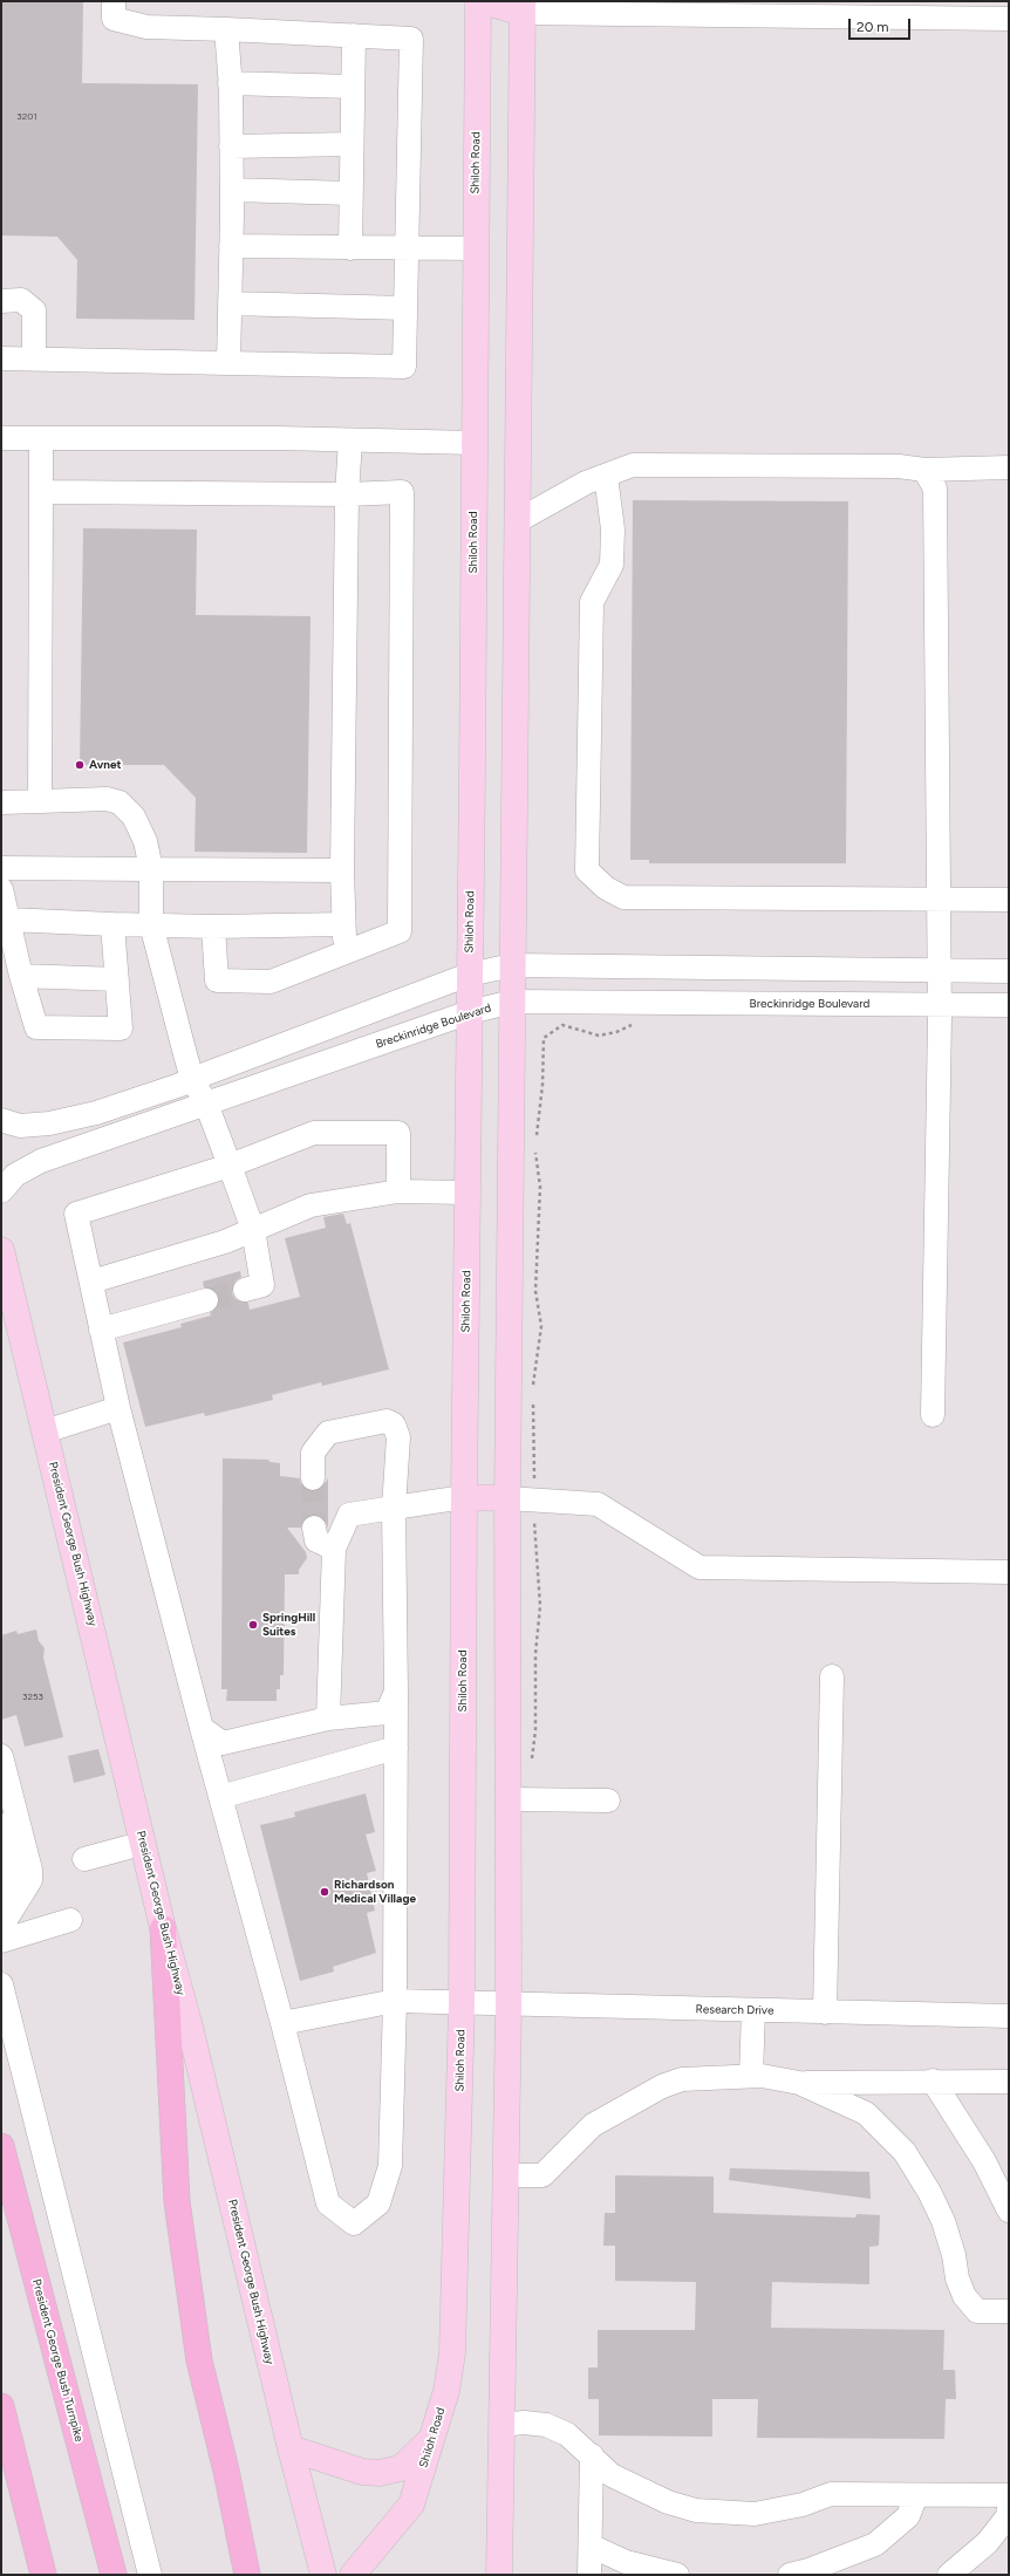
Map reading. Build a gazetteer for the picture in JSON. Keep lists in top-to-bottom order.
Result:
{
  "streets": {
    "highway": ["President George Bush Turnpike"],
    "main road": ["Shiloh Road", "President George Bush Highway"],
    "street": ["Breckinridge Boulevard", "Research Drive"]
  },
  "crossings": [
    ["Shiloh Road", "Breckinridge Boulevard"],
    ["Shiloh Road", "Research Drive"]
  ],
  "places": ["Avnet", "SpringHill Suites", "Richardson Medical Village"],
  "house_numbers": ["3201", "3253"],
  "scale_bar": "20 m"
}
